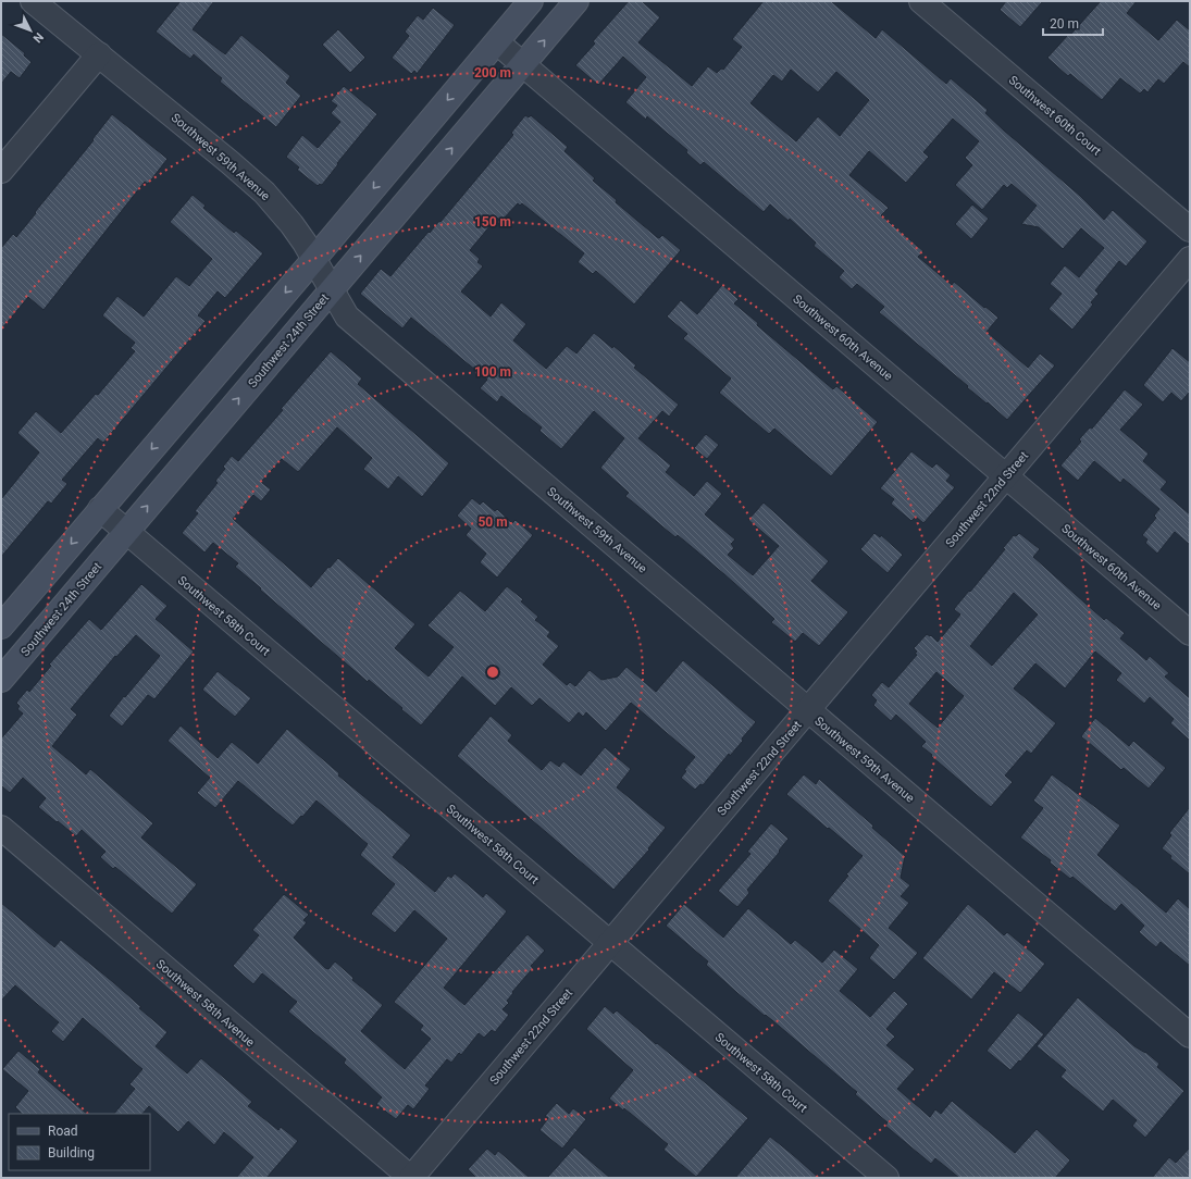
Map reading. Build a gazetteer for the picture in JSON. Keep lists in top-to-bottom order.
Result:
{
  "streets": {
    "main road": ["Southwest 24th Street"],
    "street": [
      "Southwest 60th Court",
      "Southwest 59th Avenue",
      "Southwest 60th Avenue",
      "Southwest 22nd Street",
      "Southwest 58th Court",
      "Southwest 58th Avenue"
    ]
  },
  "crossings": [
    ["Southwest 59th Avenue", "Southwest 24th Street"],
    ["Southwest 59th Avenue", "Southwest 22nd Street"],
    ["Southwest 60th Avenue", "Southwest 24th Street"],
    ["Southwest 60th Avenue", "Southwest 22nd Street"],
    ["Southwest 24th Street", "Southwest 58th Court"],
    ["Southwest 22nd Street", "Southwest 58th Court"],
    ["Southwest 22nd Street", "Southwest 58th Avenue"]
  ],
  "legend": ["Road", "Building"],
  "scale_bar": "20 m",
  "north": "bottom right",
  "rings": [
    "200 m",
    "150 m",
    "100 m",
    "50 m"
  ]
}
